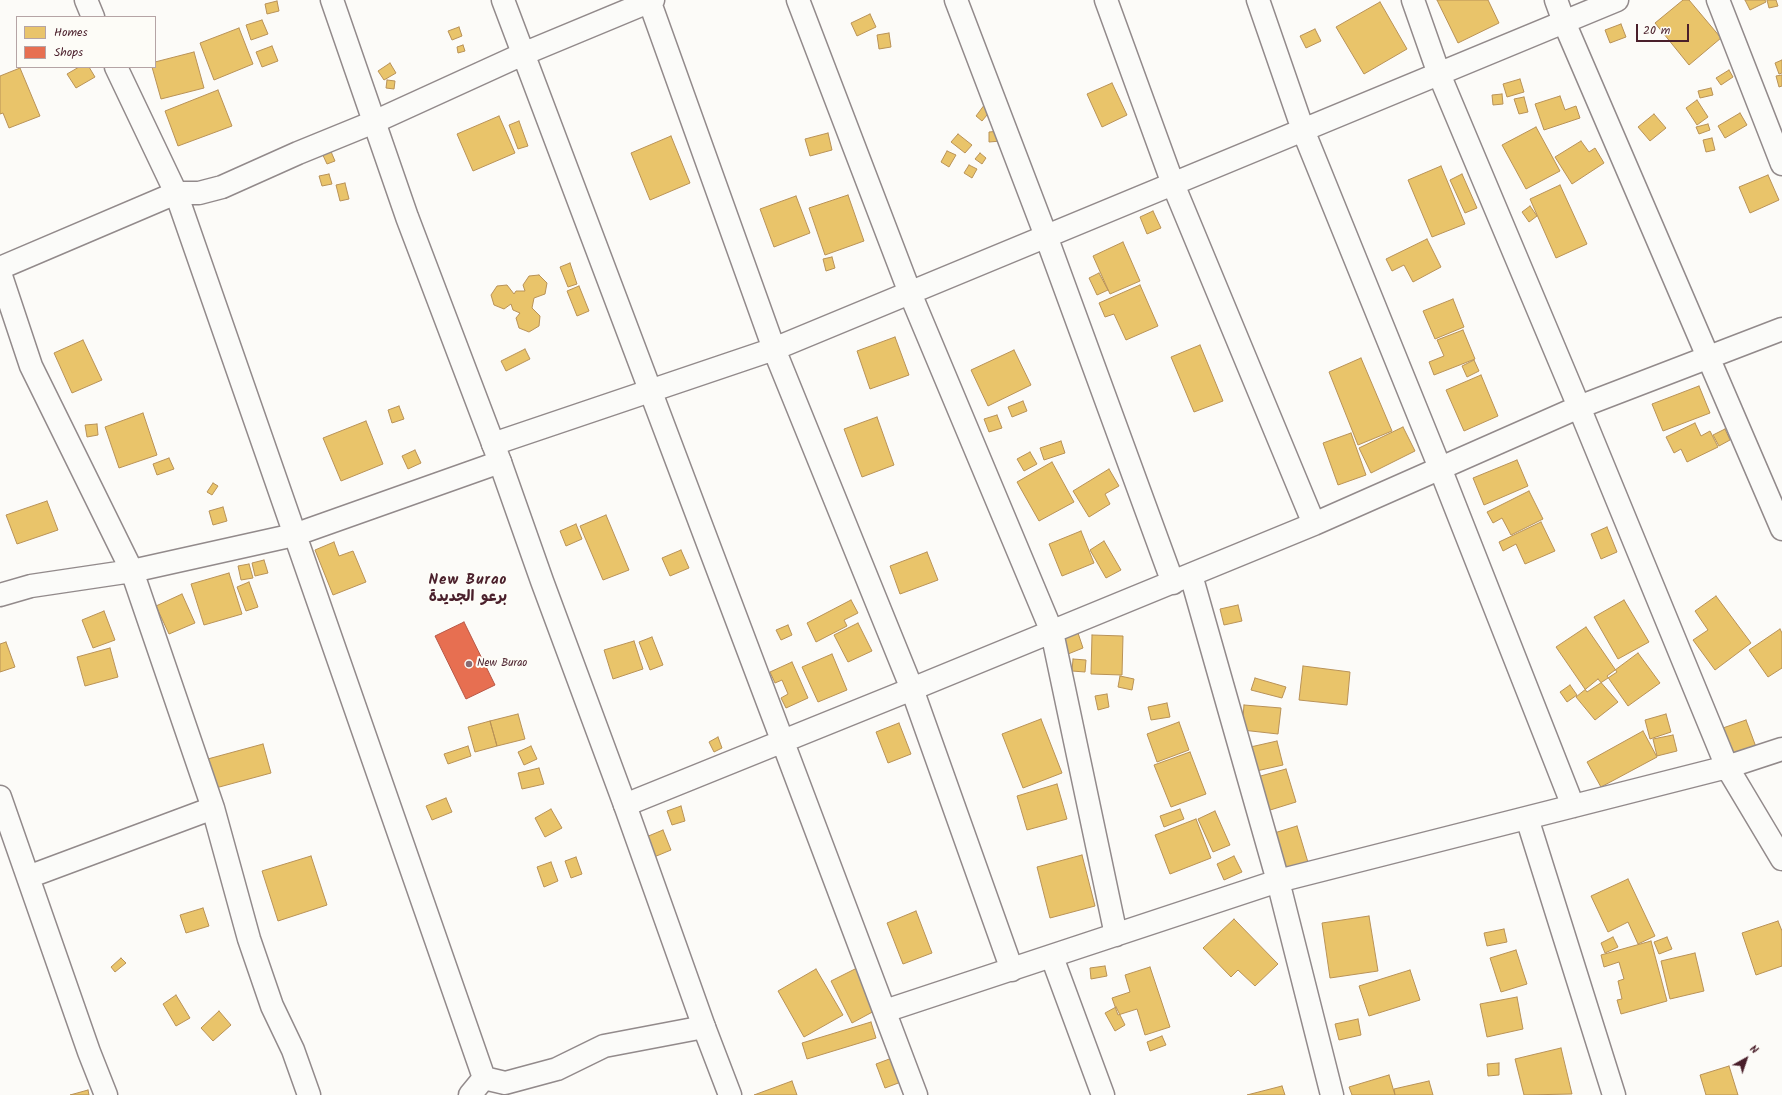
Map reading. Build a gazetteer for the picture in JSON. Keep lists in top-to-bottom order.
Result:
{
  "districts": ["New Burao برعو الجديدة"],
  "places": ["New Burao"],
  "legend": ["Homes", "Shops"],
  "scale_bar": "20 m",
  "north": "top right"
}
